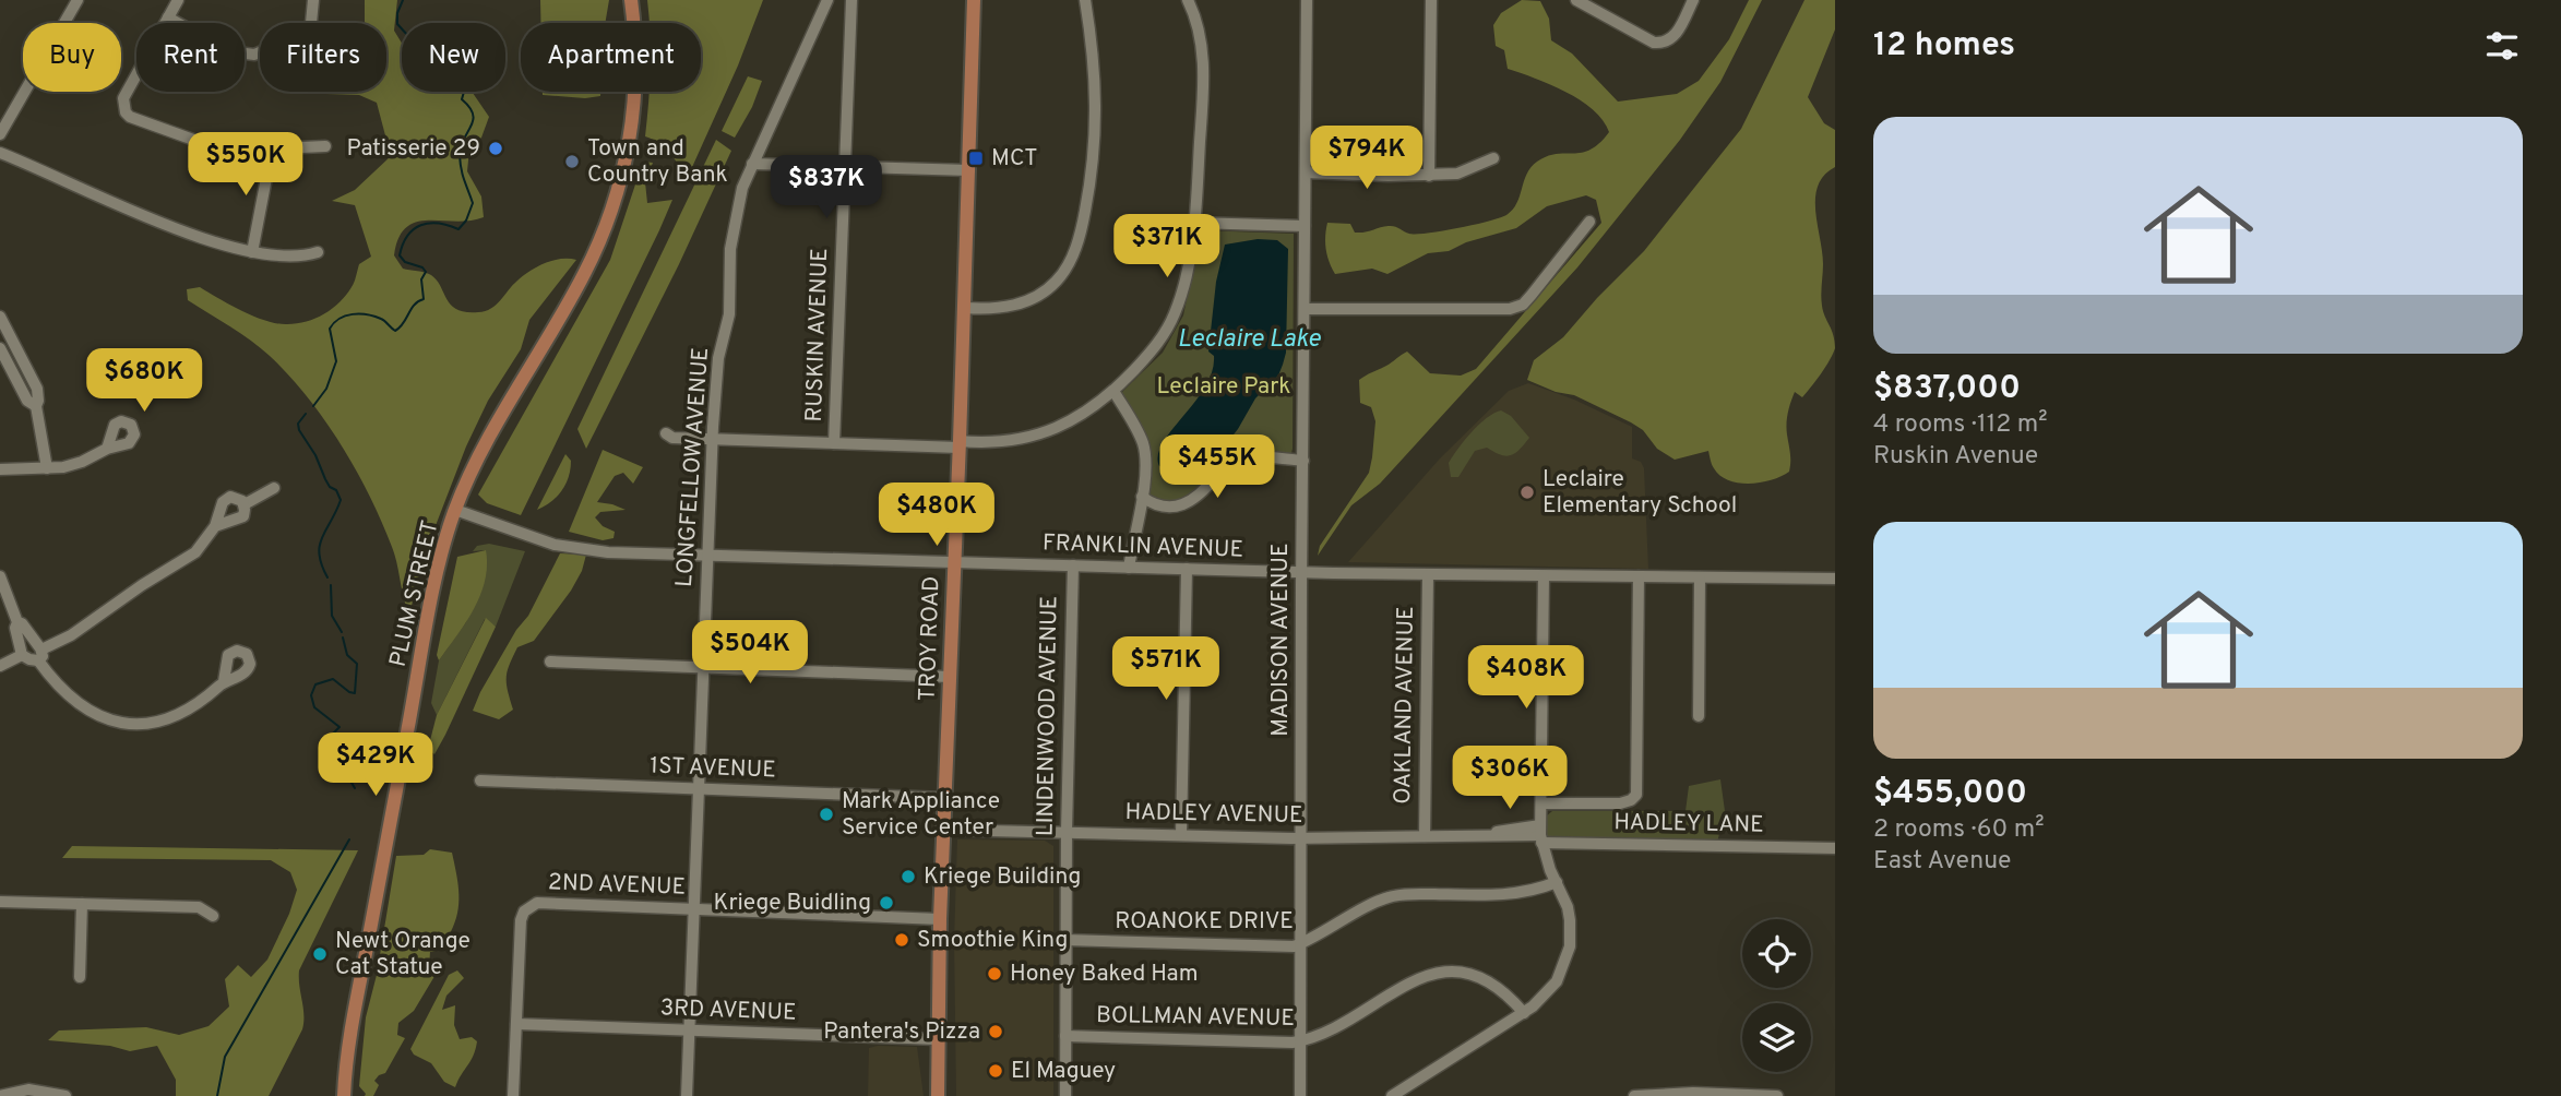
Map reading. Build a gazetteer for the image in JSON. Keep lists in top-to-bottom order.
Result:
{
  "streets": {
    "main road": ["PLUM STREET", "TROY ROAD"],
    "street": [
      "RUSKIN AVENUE",
      "LONGFELLOW AVENUE",
      "FRANKLIN AVENUE",
      "MADISON AVENUE",
      "OAKLAND AVENUE",
      "LINDENWOOD AVENUE",
      "1ST AVENUE",
      "HADLEY AVENUE",
      "HADLEY LANE",
      "2ND AVENUE",
      "ROANOKE DRIVE",
      "3RD AVENUE",
      "BOLLMAN AVENUE"
    ]
  },
  "crossings": [
    ["LONGFELLOW AVENUE", "FRANKLIN AVENUE"],
    ["LONGFELLOW AVENUE", "1ST AVENUE"],
    ["LONGFELLOW AVENUE", "2ND AVENUE"],
    ["LONGFELLOW AVENUE", "3RD AVENUE"],
    ["FRANKLIN AVENUE", "PLUM STREET"],
    ["FRANKLIN AVENUE", "TROY ROAD"],
    ["FRANKLIN AVENUE", "MADISON AVENUE"],
    ["FRANKLIN AVENUE", "OAKLAND AVENUE"],
    ["FRANKLIN AVENUE", "LINDENWOOD AVENUE"],
    ["TROY ROAD", "1ST AVENUE"],
    ["TROY ROAD", "HADLEY AVENUE"],
    ["TROY ROAD", "2ND AVENUE"],
    ["TROY ROAD", "3RD AVENUE"],
    ["MADISON AVENUE", "HADLEY AVENUE"],
    ["MADISON AVENUE", "ROANOKE DRIVE"],
    ["MADISON AVENUE", "BOLLMAN AVENUE"],
    ["OAKLAND AVENUE", "HADLEY AVENUE"],
    ["LINDENWOOD AVENUE", "HADLEY AVENUE"],
    ["LINDENWOOD AVENUE", "ROANOKE DRIVE"],
    ["LINDENWOOD AVENUE", "BOLLMAN AVENUE"],
    ["HADLEY AVENUE", "HADLEY LANE"],
    ["2ND AVENUE", "3RD AVENUE"]
  ],
  "water": ["Leclaire Lake"],
  "parks": ["Leclaire Park"],
  "places": {
    "other": [
      "Patisserie 29",
      "Town and Country Bank",
      "Leclaire Elementary School",
      "Mark Appliance Service Center",
      "Kriege Building",
      "Kriege Buidling",
      "Smoothie King",
      "Newt Orange Cat Statue",
      "Honey Baked Ham",
      "Pantera's Pizza",
      "El Maguey"
    ],
    "transit": ["MCT"]
  },
  "page": {
    "heading": "12 homes",
    "chip": [
      "Buy",
      "Rent",
      "Filters",
      "New",
      "Apartment"
    ],
    "list": [
      {
        "name": "$837,000",
        "note": "4 rooms · 112 m² · Ruskin Avenue"
      },
      {
        "name": "$455,000",
        "note": "2 rooms · 60 m² · East Avenue"
      }
    ],
    "price": [
      "$794K",
      "$550K",
      "$837K",
      "$371K",
      "$680K",
      "$455K",
      "$480K",
      "$504K",
      "$571K",
      "$408K",
      "$429K",
      "$306K"
    ]
  }
}
